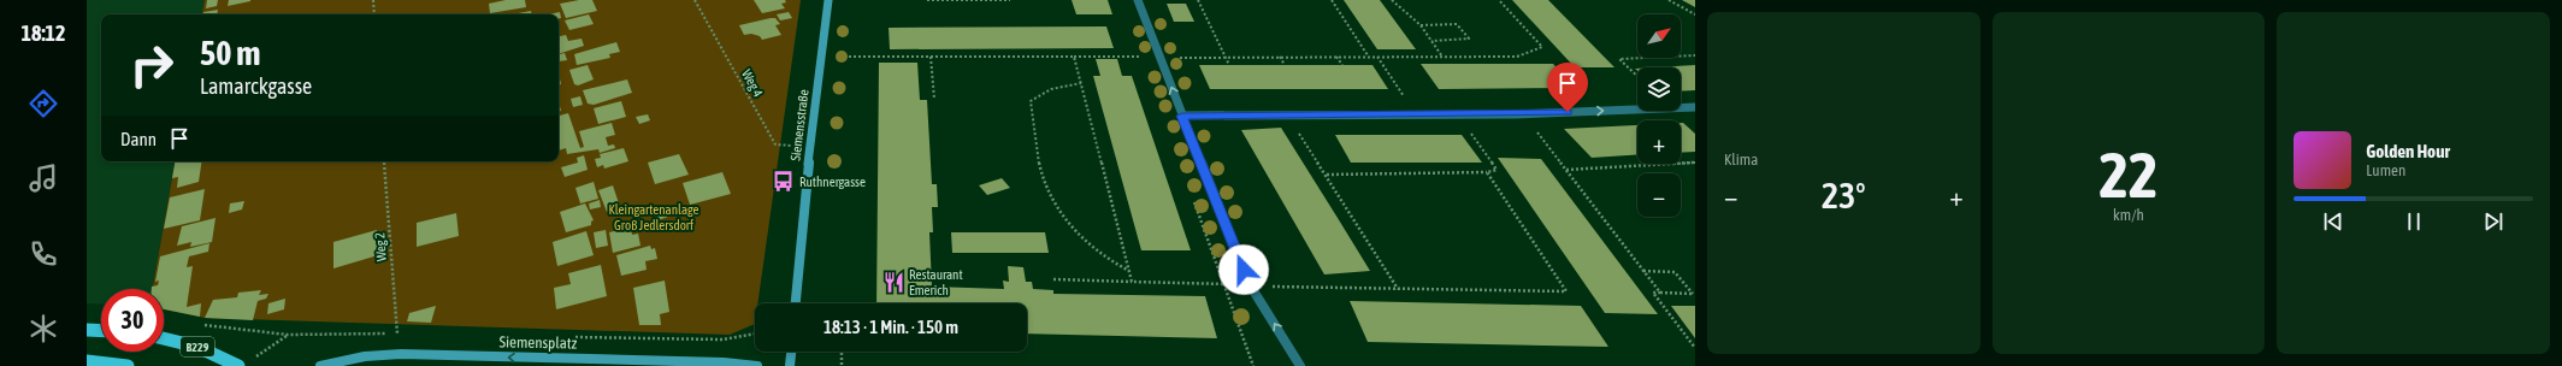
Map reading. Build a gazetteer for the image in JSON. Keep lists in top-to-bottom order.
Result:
{
  "streets": {
    "main road": ["Siemensstraße", "Siemensplatz", "B229"],
    "path": ["Weg 4", "Weg 2"]
  },
  "crossings": [
    ["Weg 4", "Siemensstraße"]
  ],
  "one_way": ["Siemensplatz"],
  "parks": ["Kleingartenanlage Groß Jedlersdorf"],
  "places": {
    "bus stop": ["Ruthnergasse"],
    "restaurant": ["Restaurant Emerich"]
  },
  "north": "top right",
  "page": {
    "tabs": "18:12",
    "tile": [
      "Klima",
      ["22", "km/h"]
    ],
    "map_buttons": ["+", "−"],
    "turn": ["50 m", "Lamarckgasse"],
    "then": "Dann",
    "song": ["Golden Hour", "Lumen"],
    "heat": ["−", "23°", "+"],
    "limit": "30",
    "trip": "18:13 · 1 Min. · 150 m"
  }
}
